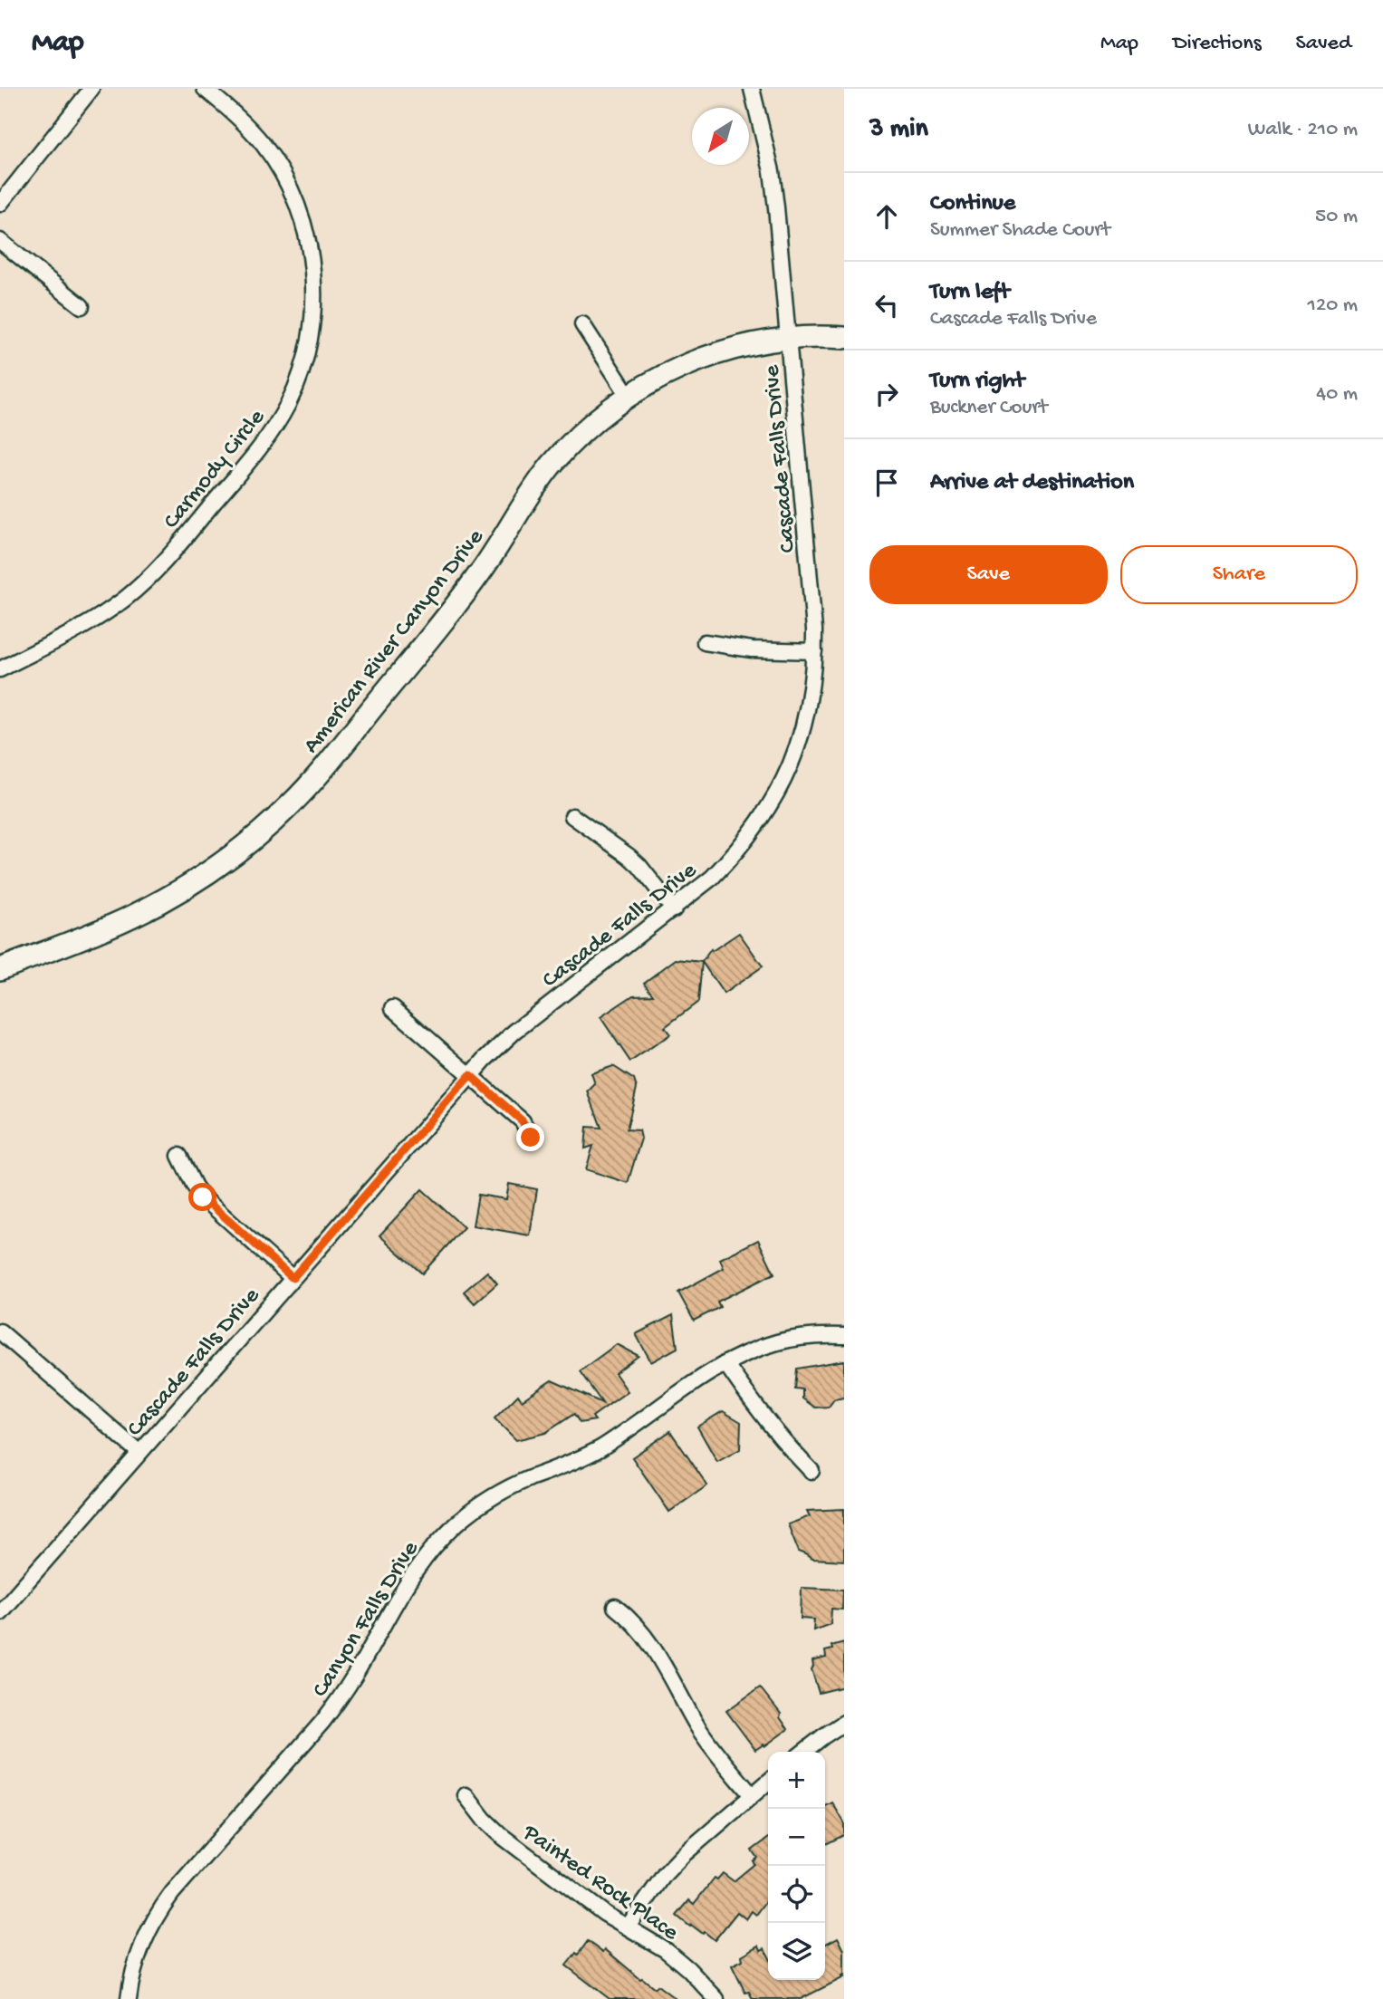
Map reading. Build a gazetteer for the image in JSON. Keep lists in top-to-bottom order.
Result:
{
  "streets": {
    "street": [
      "Cascade Falls Drive",
      "Carmody Circle",
      "American River Canyon Drive",
      "Canyon Falls Drive",
      "Painted Rock Place"
    ]
  },
  "crossings": [
    ["Cascade Falls Drive", "American River Canyon Drive"]
  ],
  "north": "bottom left",
  "page": {
    "header": "Map",
    "nav": ["Map", "Directions", "Saved"],
    "heading": ["3 min", "Walk · 210 m"],
    "list": [
      ["Continue", "Summer Shade Court", "50 m"],
      ["Turn left", "Cascade Falls Drive", "120 m"],
      ["Turn right", "Buckner Court", "40 m"],
      "Arrive at destination"
    ],
    "buttons": ["Save", "Share"],
    "map_buttons": ["+", "−"]
  }
}
